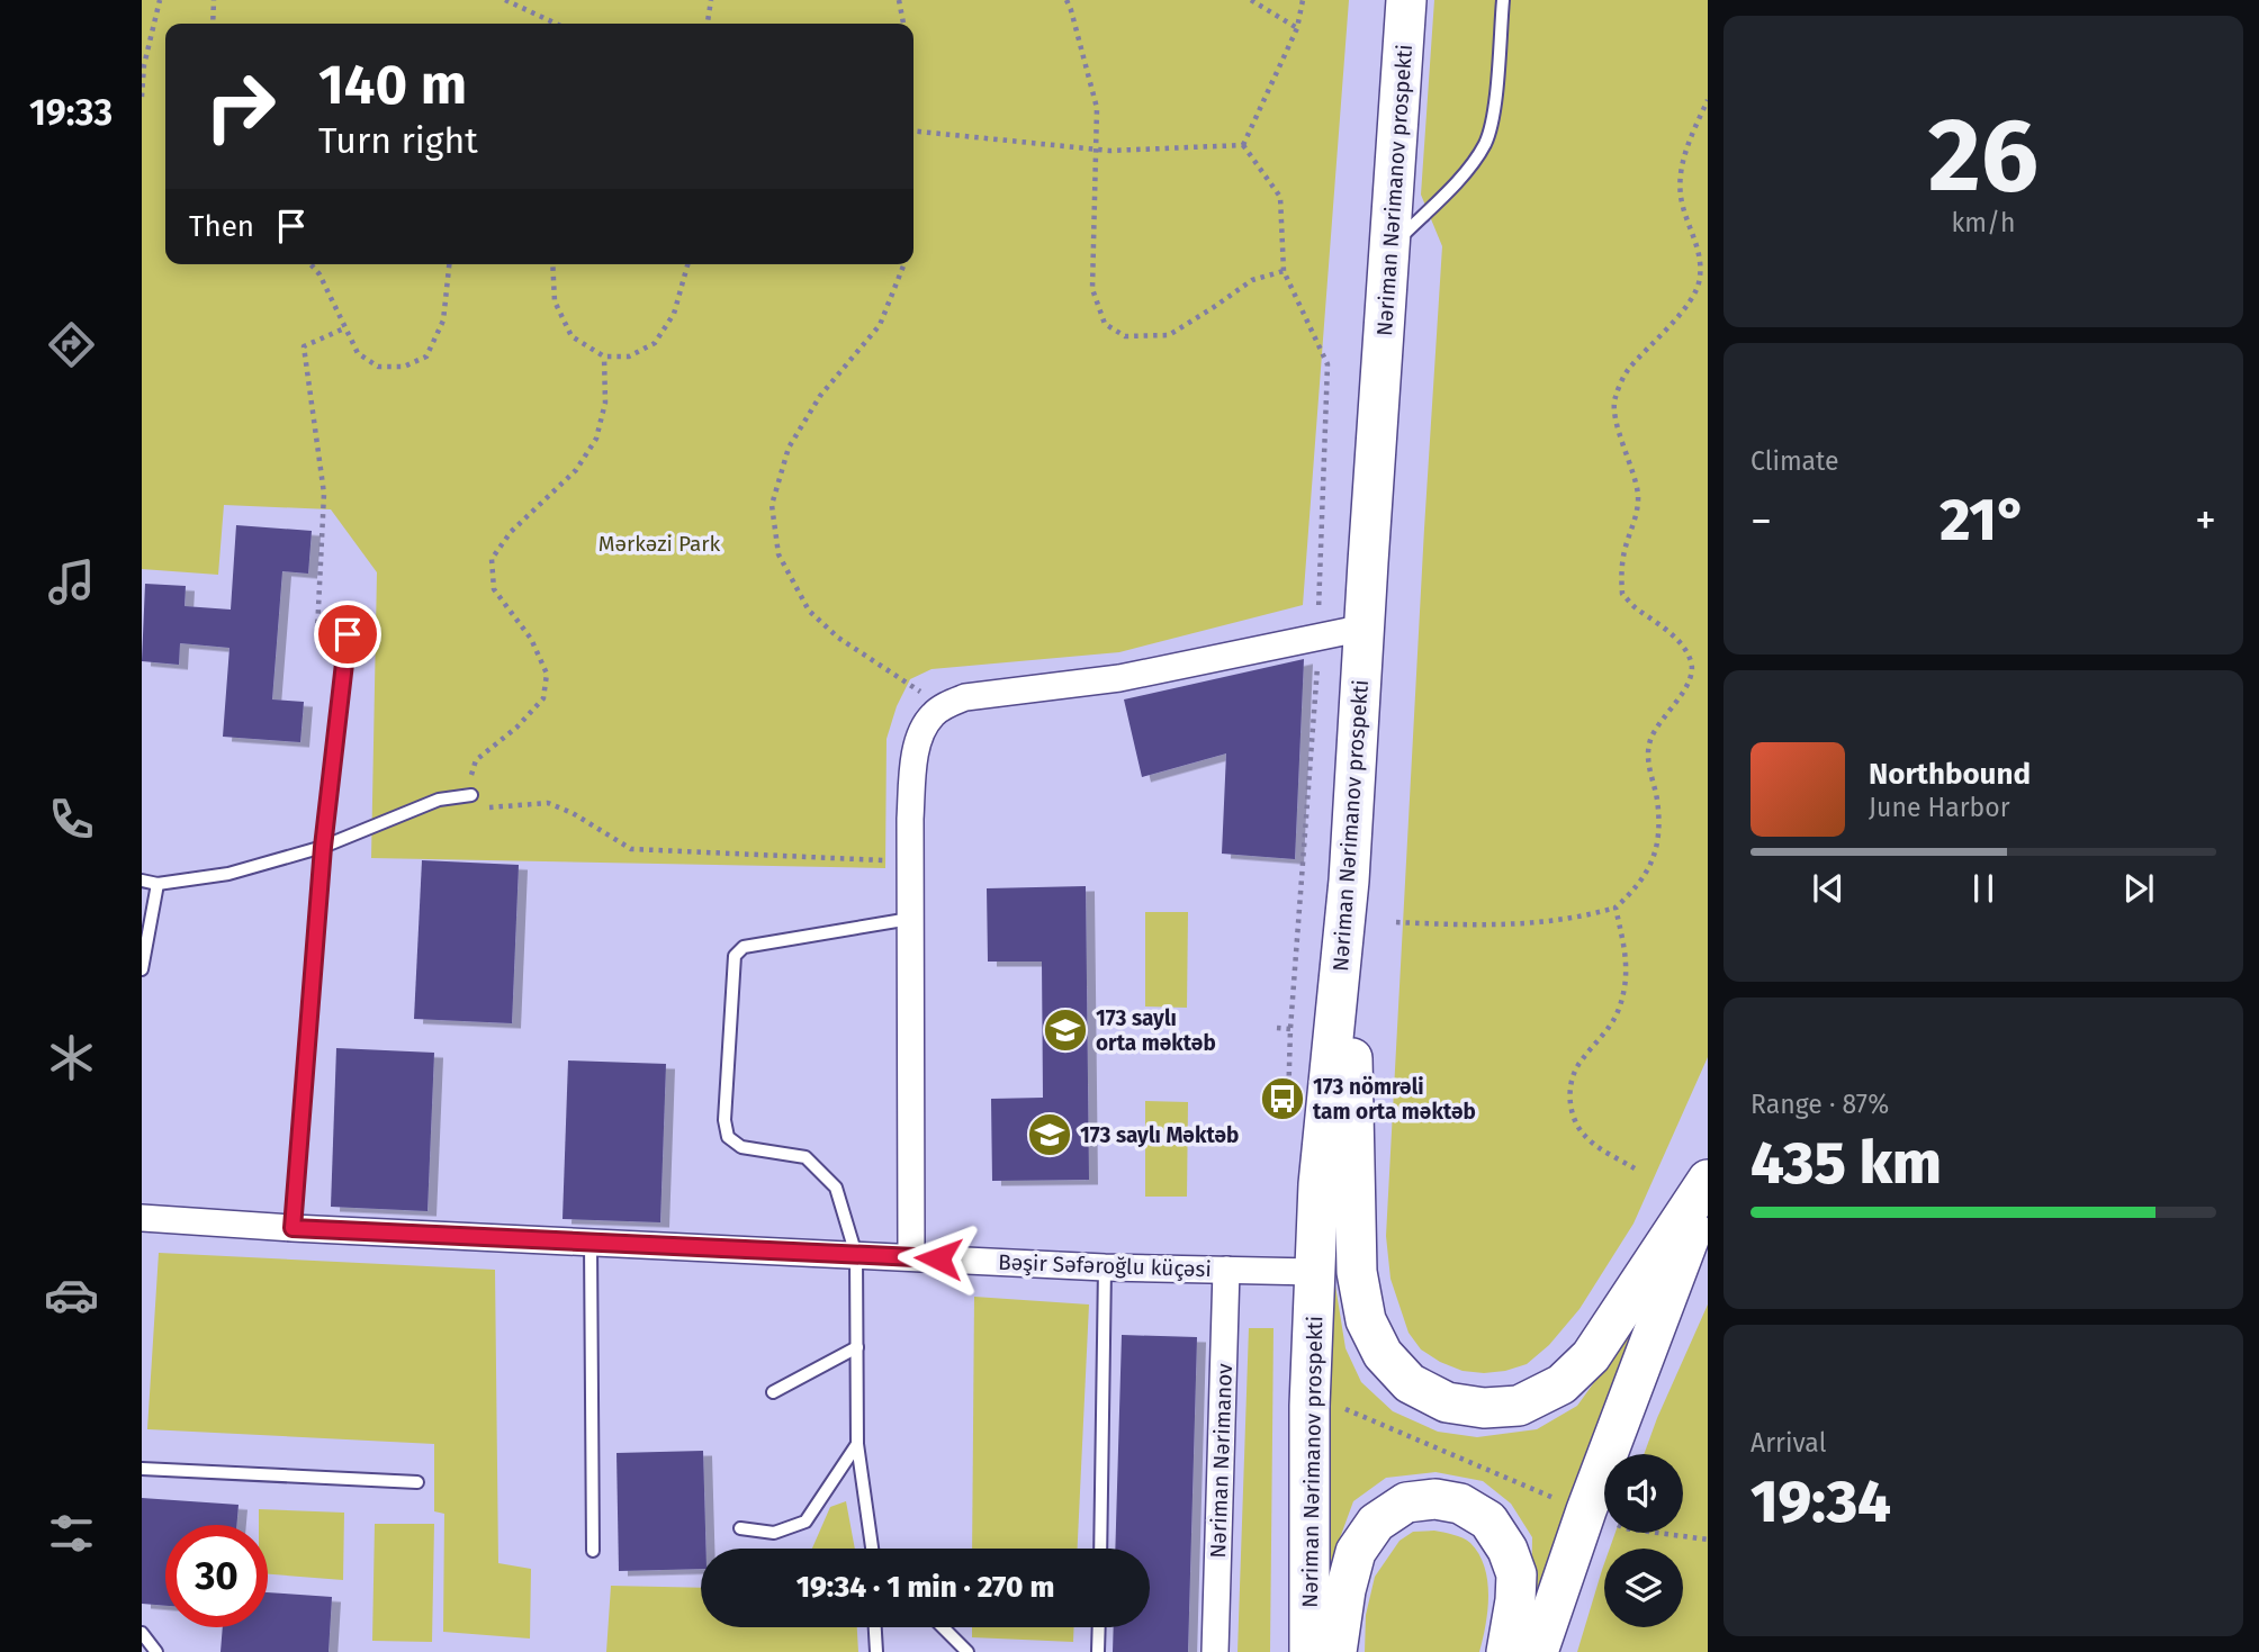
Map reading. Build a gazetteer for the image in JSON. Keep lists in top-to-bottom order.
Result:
{
  "streets": {
    "main road": ["Nəriman Nərimanov prospekti"],
    "street": ["Bəşir Səfəroğlu küçəsi", "Nəriman Nərimanov"]
  },
  "crossings": [
    ["Nəriman Nərimanov prospekti", "Bəşir Səfəroğlu küçəsi"],
    ["Bəşir Səfəroğlu küçəsi", "Nəriman Nərimanov"]
  ],
  "parks": ["Mərkəzi Park"],
  "places": {
    "school or university": ["173 saylı orta məktəb", "173 saylı Məktəb"],
    "bus stop": ["173 nömrəli tam orta məktəb"]
  },
  "page": {
    "tabs": "19:33",
    "tile": [
      ["26", "km/h"],
      "Climate",
      ["Range · 87%", "435 km"],
      ["Arrival", "19:34"]
    ],
    "turn": ["140 m", "Turn right"],
    "then": "Then",
    "heat": ["−", "21°", "+"],
    "song": ["Northbound", "June Harbor"],
    "limit": "30",
    "trip": "19:34 · 1 min · 270 m"
  }
}
